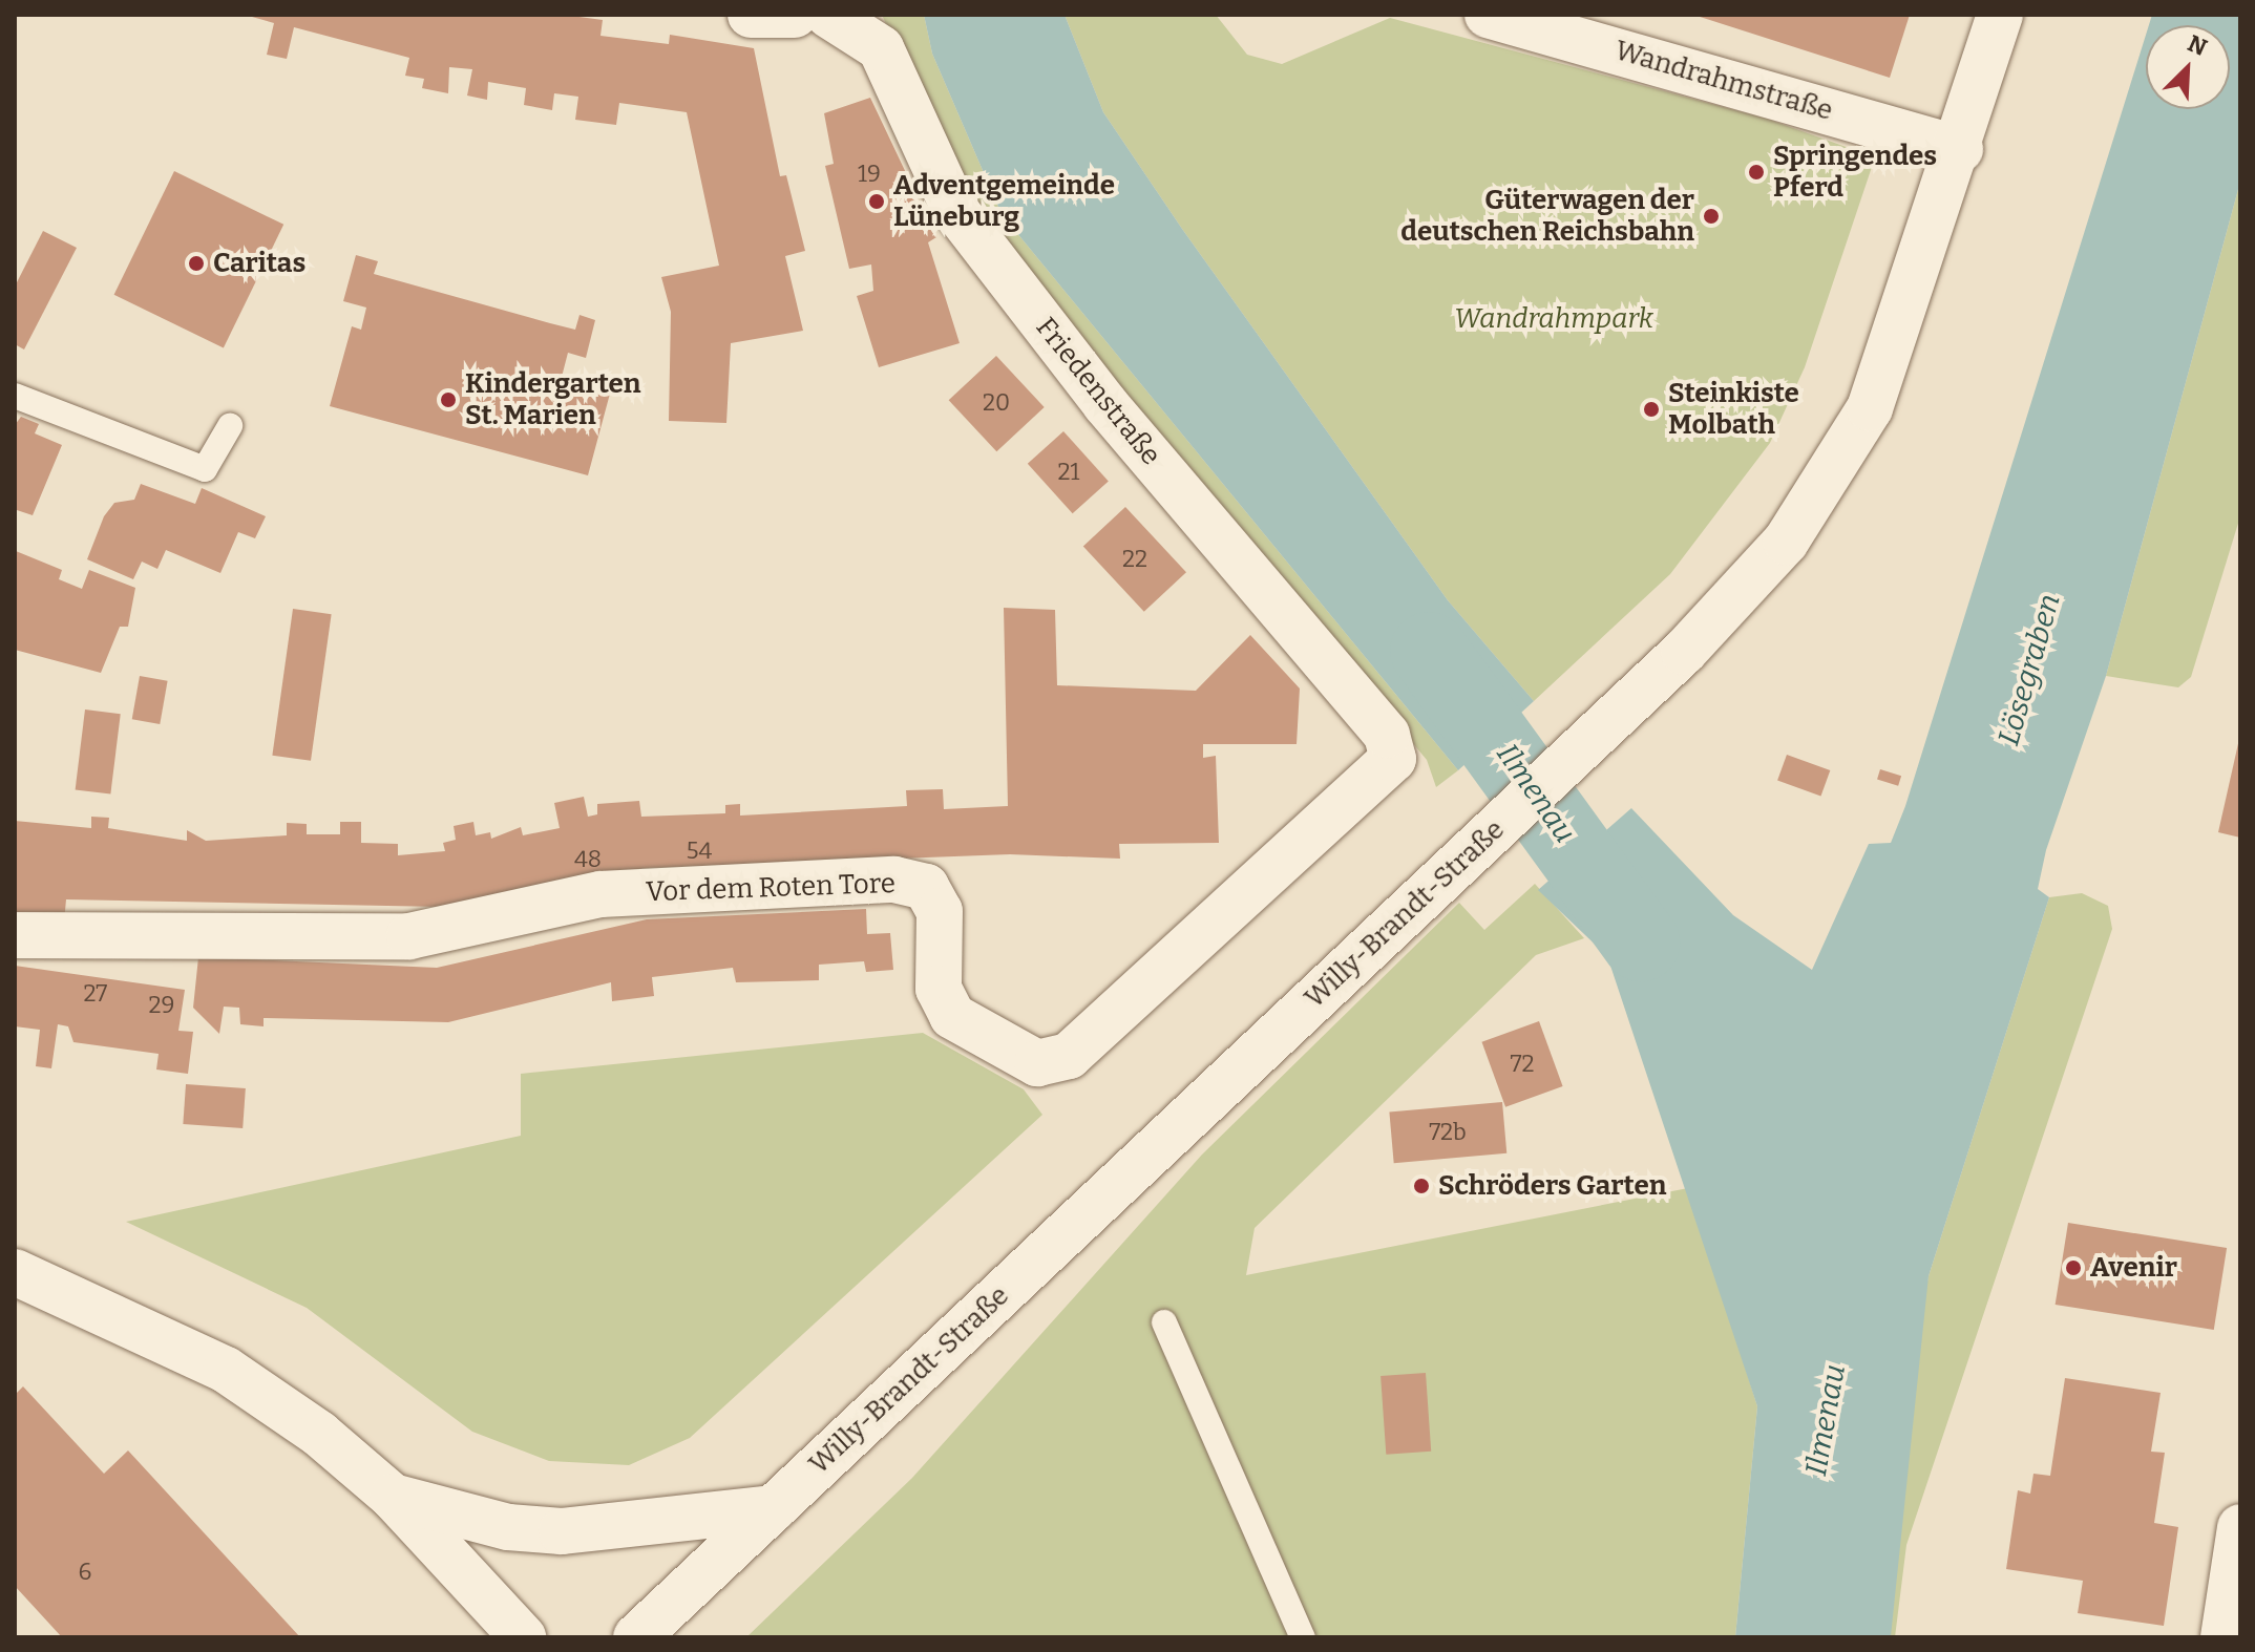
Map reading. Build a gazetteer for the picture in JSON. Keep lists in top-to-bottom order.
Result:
{
  "streets": {
    "street": [
      "Wandrahmstraße",
      "Friedenstraße",
      "Vor dem Roten Tore",
      "Willy-Brandt-Straße"
    ]
  },
  "crossings": [
    ["Wandrahmstraße", "Willy-Brandt-Straße"],
    ["Friedenstraße", "Vor dem Roten Tore"]
  ],
  "water": ["Lösegraben", "Ilmenau"],
  "parks": ["Wandrahmpark"],
  "places": [
    "Springendes Pferd",
    "Adventgemeinde Lüneburg",
    "Güterwagen der deutschen Reichsbahn",
    "Caritas",
    "Kindergarten St. Marien",
    "Steinkiste Molbath",
    "Schröders Garten",
    "Avenir"
  ],
  "house_numbers": [
    "19",
    "20",
    "21",
    "22",
    "54",
    "48",
    "27",
    "29",
    "72",
    "72b",
    "6"
  ],
  "north": "top right"
}
